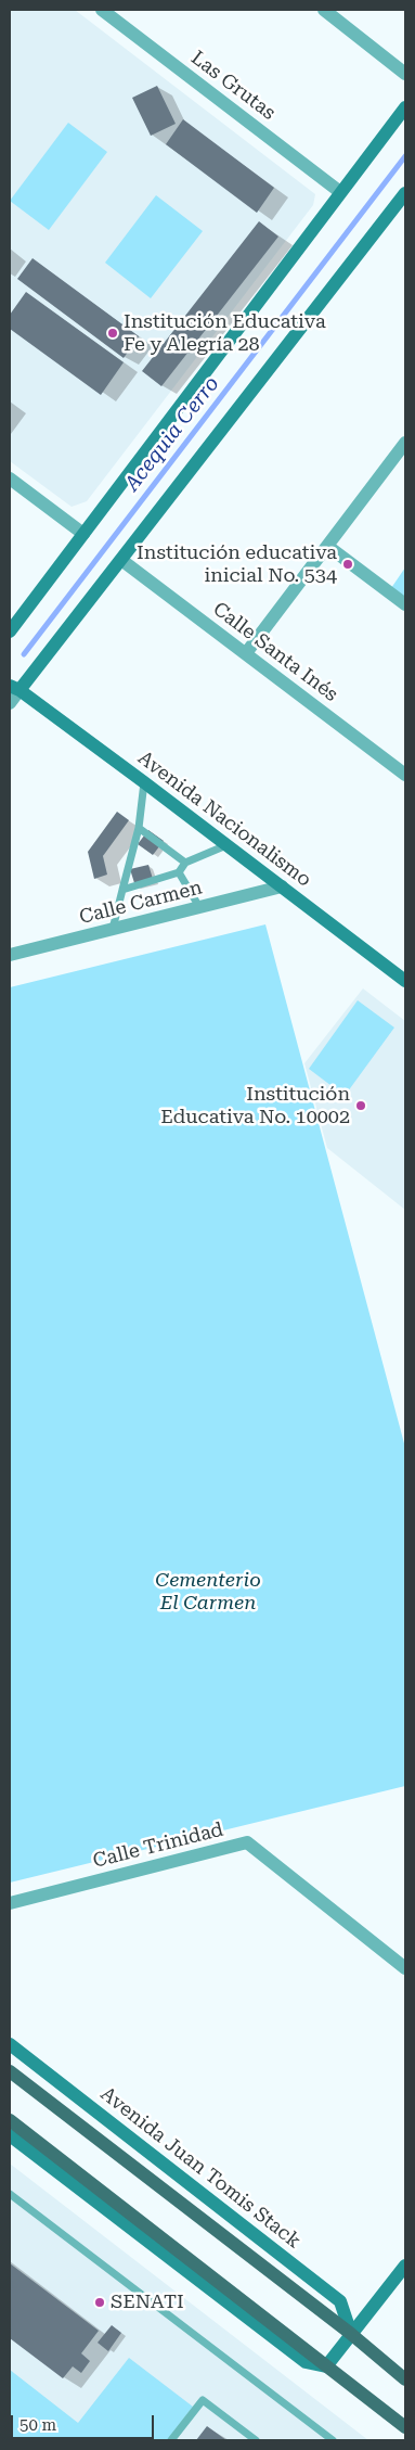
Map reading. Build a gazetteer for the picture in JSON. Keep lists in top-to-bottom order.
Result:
{
  "streets": {
    "main road": ["Avenida Juan Tomis Stack"],
    "street": [
      "Las Grutas",
      "Calle Santa Inés",
      "Avenida Nacionalismo",
      "Calle Carmen",
      "Calle Trinidad"
    ]
  },
  "crossings": [
    ["Avenida Nacionalismo", "Calle Carmen"]
  ],
  "water": ["Acequia Cerro"],
  "parks": ["Cementerio El Carmen"],
  "places": [
    "Institución Educativa Fe y Alegría 28",
    "Institución educativa inicial No. 534",
    "Institución Educativa No. 10002",
    "SENATI"
  ],
  "scale_bar": "50 m"
}
